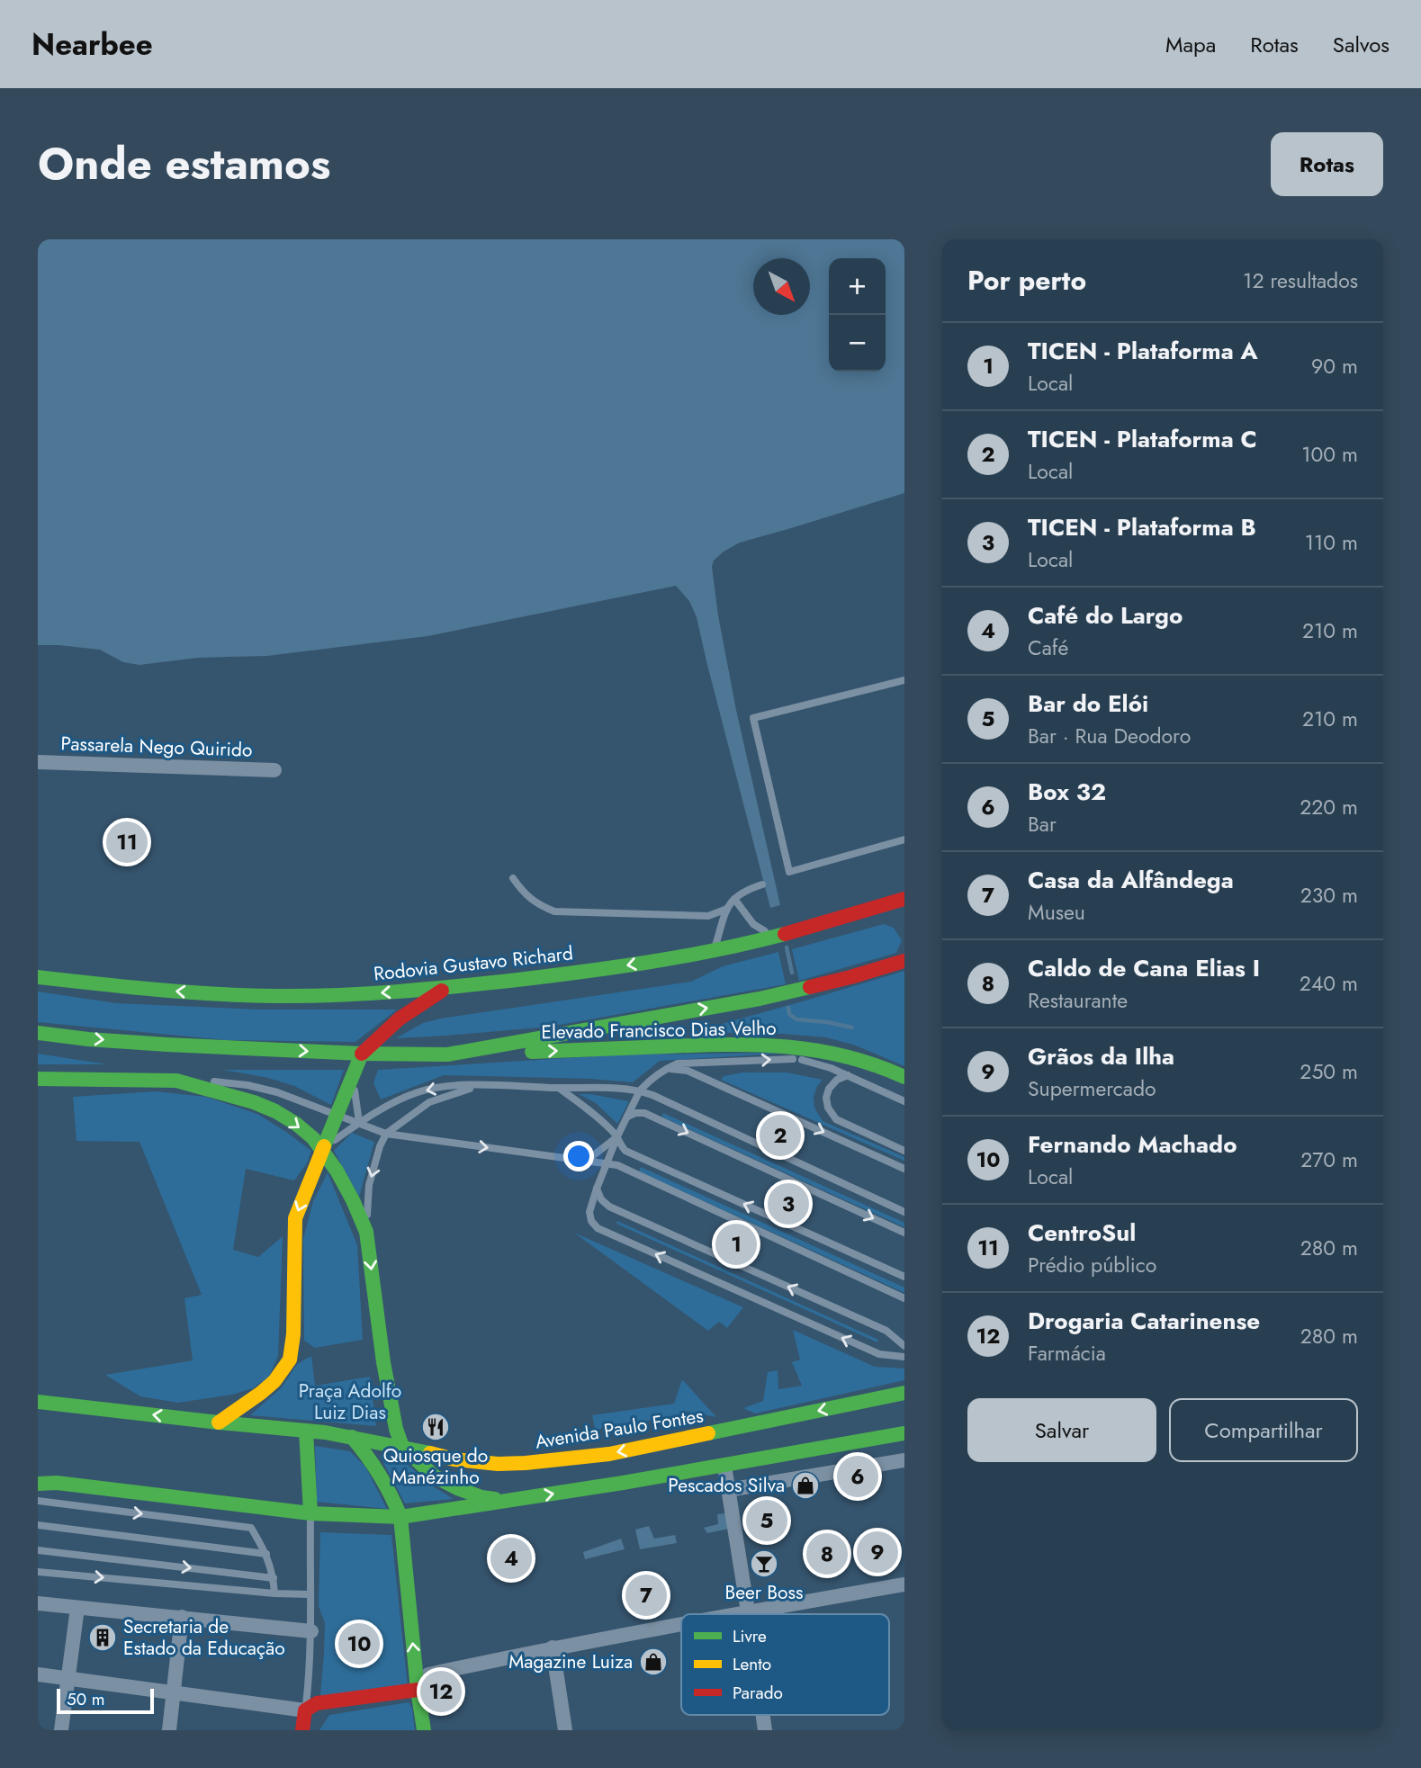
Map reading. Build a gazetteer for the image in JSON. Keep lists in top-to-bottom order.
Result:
{
  "streets": {
    "main road": ["Rodovia Gustavo Richard", "Elevado Francisco Dias Velho", "Avenida Paulo Fontes"],
    "street": ["Passarela Nego Quirido"]
  },
  "parks": ["Praça Adolfo Luiz Dias"],
  "places": {
    "restaurant": ["Quiosque do Manézinho"],
    "shop": ["Pescados Silva", "Magazine Luiza"],
    "bar": ["Beer Boss"],
    "building": ["Secretaria de Estado da Educação"]
  },
  "legend": ["Livre", "Lento", "Parado"],
  "scale_bar": "50 m",
  "north": "bottom right",
  "page": {
    "header": "Nearbee",
    "nav": ["Mapa", "Rotas", "Salvos"],
    "title": "Onde estamos",
    "buttons": [
      "Rotas",
      ["Salvar", "Compartilhar"]
    ],
    "heading": ["Por perto", "12 resultados"],
    "map_buttons": ["+", "−"],
    "list": [
      {
        "mark": "1",
        "name": "TICEN - Plataforma A",
        "note": "Local",
        "value": "90 m"
      },
      {
        "mark": "2",
        "name": "TICEN - Plataforma C",
        "note": "Local",
        "value": "100 m"
      },
      {
        "mark": "3",
        "name": "TICEN - Plataforma B",
        "note": "Local",
        "value": "110 m"
      },
      {
        "mark": "4",
        "name": "Café do Largo",
        "note": "Café",
        "value": "210 m"
      },
      {
        "mark": "5",
        "name": "Bar do Elói",
        "note": "Bar · Rua Deodoro",
        "value": "210 m"
      },
      {
        "mark": "6",
        "name": "Box 32",
        "note": "Bar",
        "value": "220 m"
      },
      {
        "mark": "7",
        "name": "Casa da Alfândega",
        "note": "Museu",
        "value": "230 m"
      },
      {
        "mark": "8",
        "name": "Caldo de Cana Elias I",
        "note": "Restaurante",
        "value": "240 m"
      },
      {
        "mark": "9",
        "name": "Grãos da Ilha",
        "note": "Supermercado",
        "value": "250 m"
      },
      {
        "mark": "10",
        "name": "Fernando Machado",
        "note": "Local",
        "value": "270 m"
      },
      {
        "mark": "11",
        "name": "CentroSul",
        "note": "Prédio público",
        "value": "280 m"
      },
      {
        "mark": "12",
        "name": "Drogaria Catarinense",
        "note": "Farmácia",
        "value": "280 m"
      }
    ],
    "pins": [
      "11",
      "2",
      "3",
      "1",
      "6",
      "5",
      "9",
      "8",
      "4",
      "7",
      "10",
      "12"
    ],
    "scale": "50 m"
  }
}
